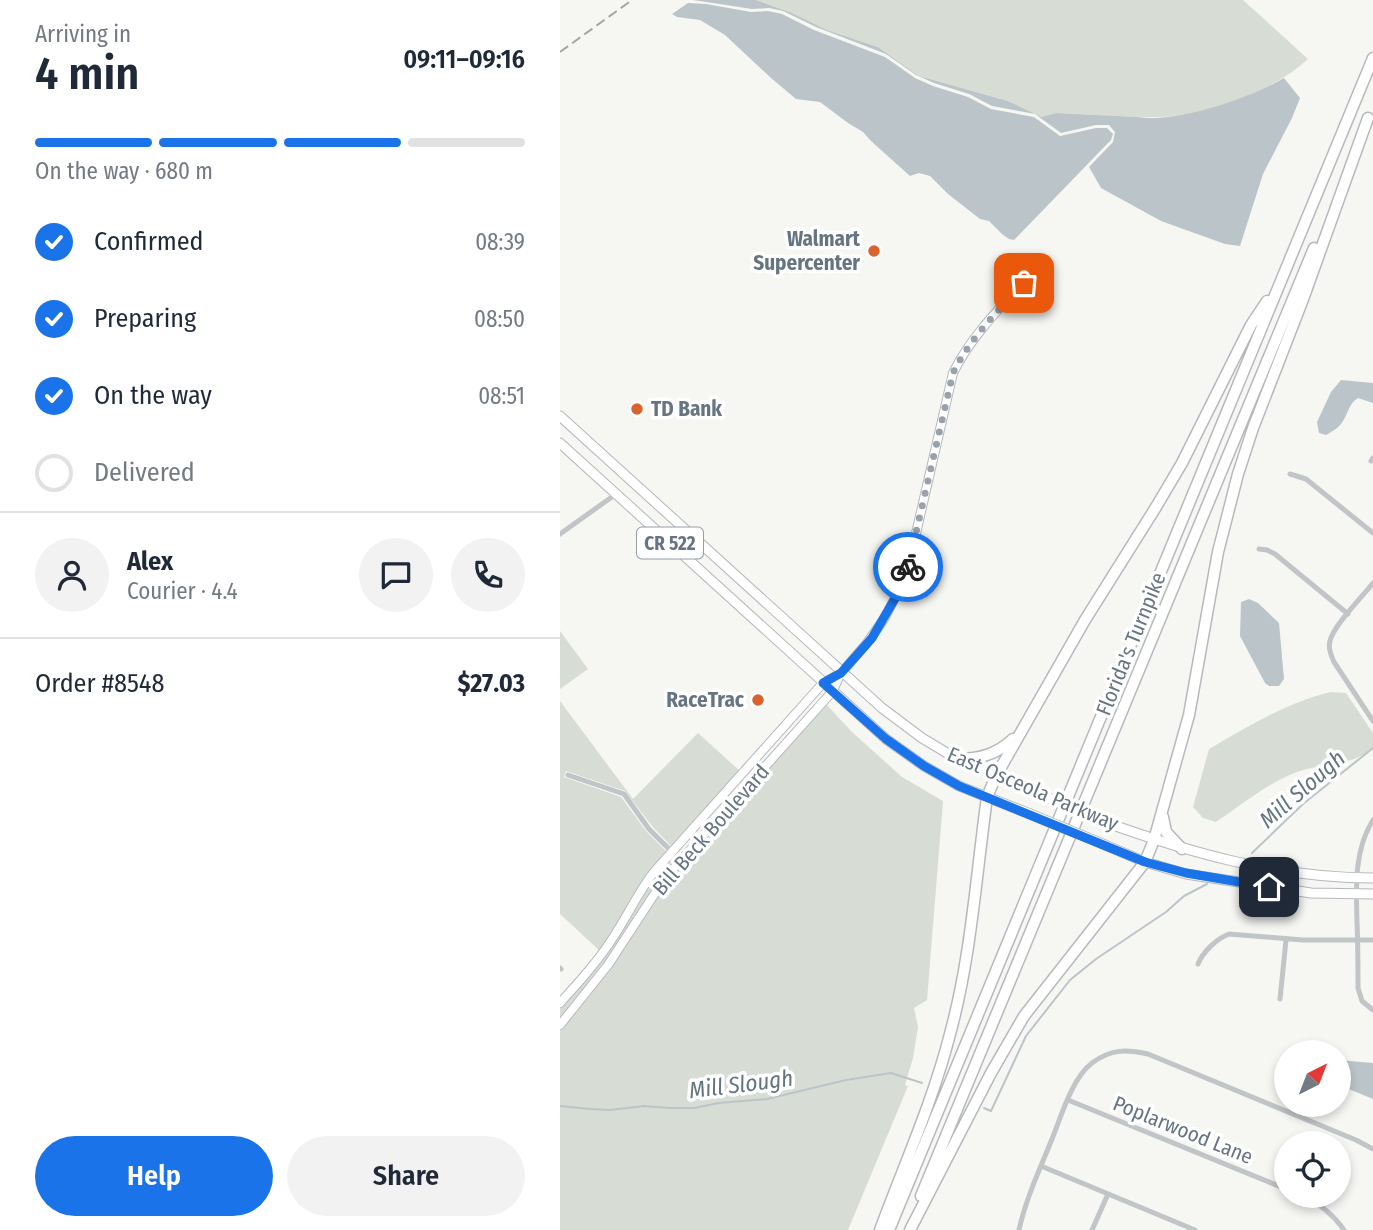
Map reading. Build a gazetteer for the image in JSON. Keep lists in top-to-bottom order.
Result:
{
  "streets": {
    "highway": ["Florida's Turnpike"],
    "main road": ["CR 522", "East Osceola Parkway"],
    "street": ["Bill Beck Boulevard", "Poplarwood Lane"]
  },
  "crossings": [
    ["East Osceola Parkway", "Bill Beck Boulevard"]
  ],
  "water": ["Mill Slough"],
  "places": ["Walmart Supercenter", "TD Bank", "RaceTrac"],
  "north": "top right",
  "page": {
    "heading": ["4 min", "Arriving in", "09:11–09:16"],
    "panel": [
      "Alex",
      "Courier · 4.4",
      "Order #8548",
      "$27.03"
    ],
    "bar": "On the way · 680 m",
    "list": [
      ["Confirmed", "08:39"],
      ["Preparing", "08:50"],
      ["On the way", "08:51"],
      "Delivered"
    ],
    "buttons": ["Help", "Share"]
  }
}
